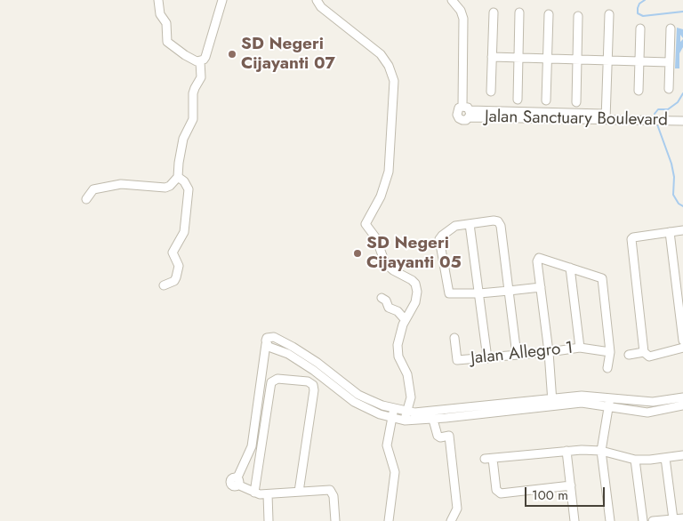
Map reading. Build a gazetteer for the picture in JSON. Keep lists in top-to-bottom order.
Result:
{
  "streets": {
    "street": ["Jalan Sanctuary Boulevard", "Jalan Allegro 1"]
  },
  "places": ["SD Negeri Cijayanti 07", "SD Negeri Cijayanti 05"],
  "scale_bar": "100 m"
}
